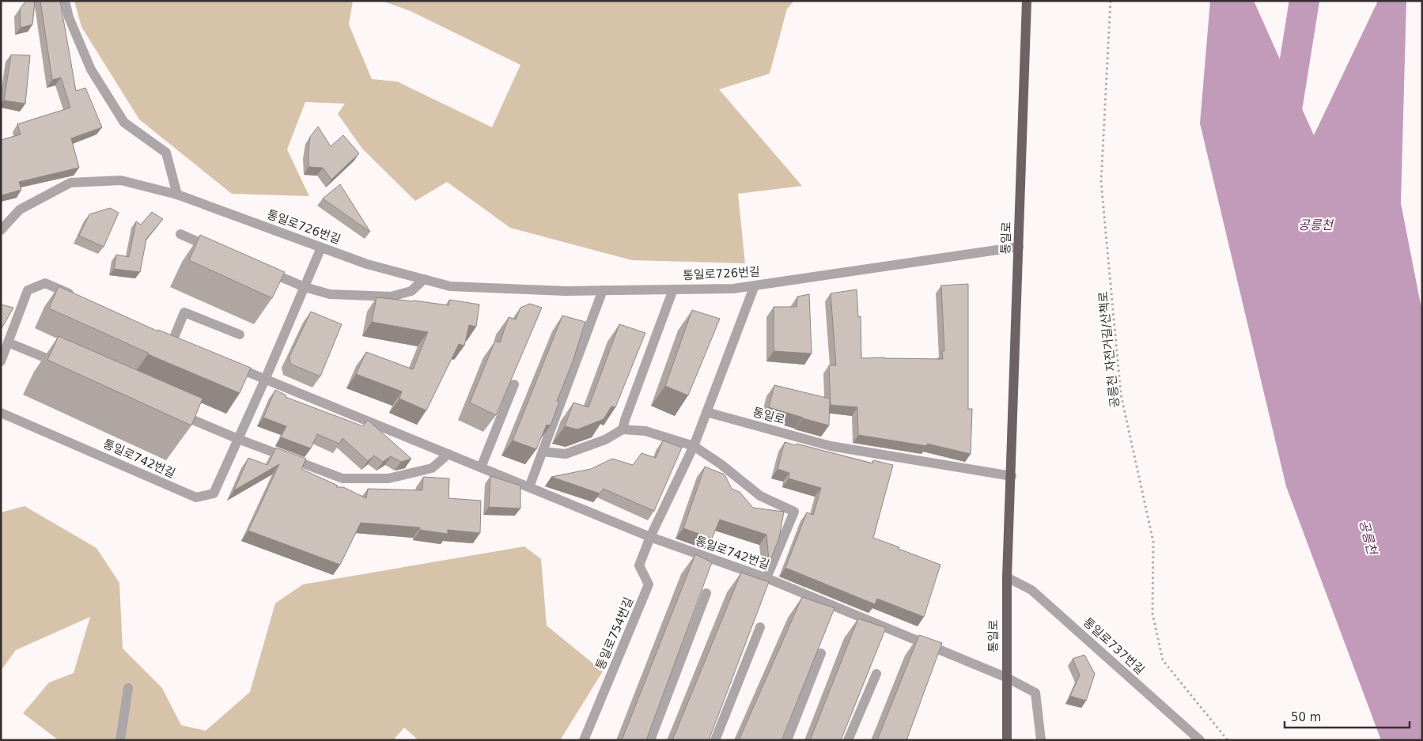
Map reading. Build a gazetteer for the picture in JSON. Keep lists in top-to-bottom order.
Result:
{
  "streets": {
    "main road": ["통일로"],
    "street": [
      "통일로726번길",
      "통일로742번길",
      "통일로754번길",
      "통일로737번길"
    ],
    "path": ["공릉천 자전거길/산책로"]
  },
  "crossings": [
    ["통일로726번길", "통일로"],
    ["통일로726번길", "통일로754번길"],
    ["통일로", "통일로742번길"],
    ["통일로", "통일로754번길"],
    ["통일로", "통일로737번길"],
    ["통일로742번길", "통일로754번길"]
  ],
  "water": ["공릉천"],
  "scale_bar": "50 m"
}
